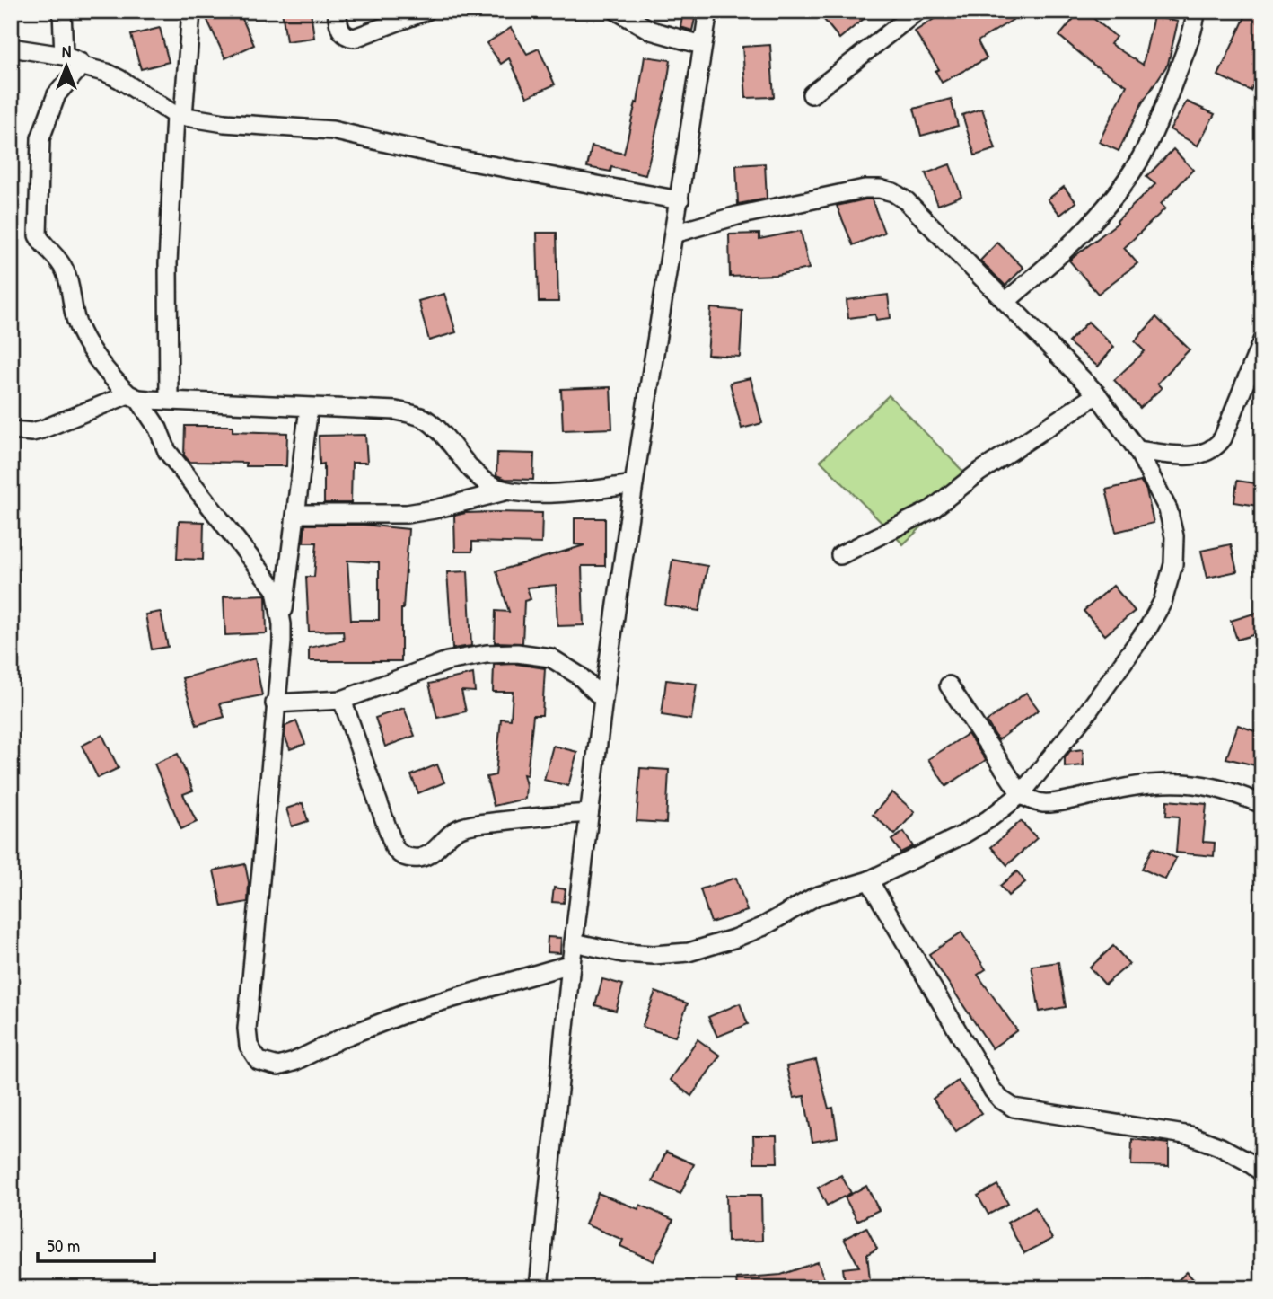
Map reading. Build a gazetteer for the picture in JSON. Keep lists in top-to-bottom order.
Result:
{
  "scale_bar": "50 m",
  "north": "top"
}
